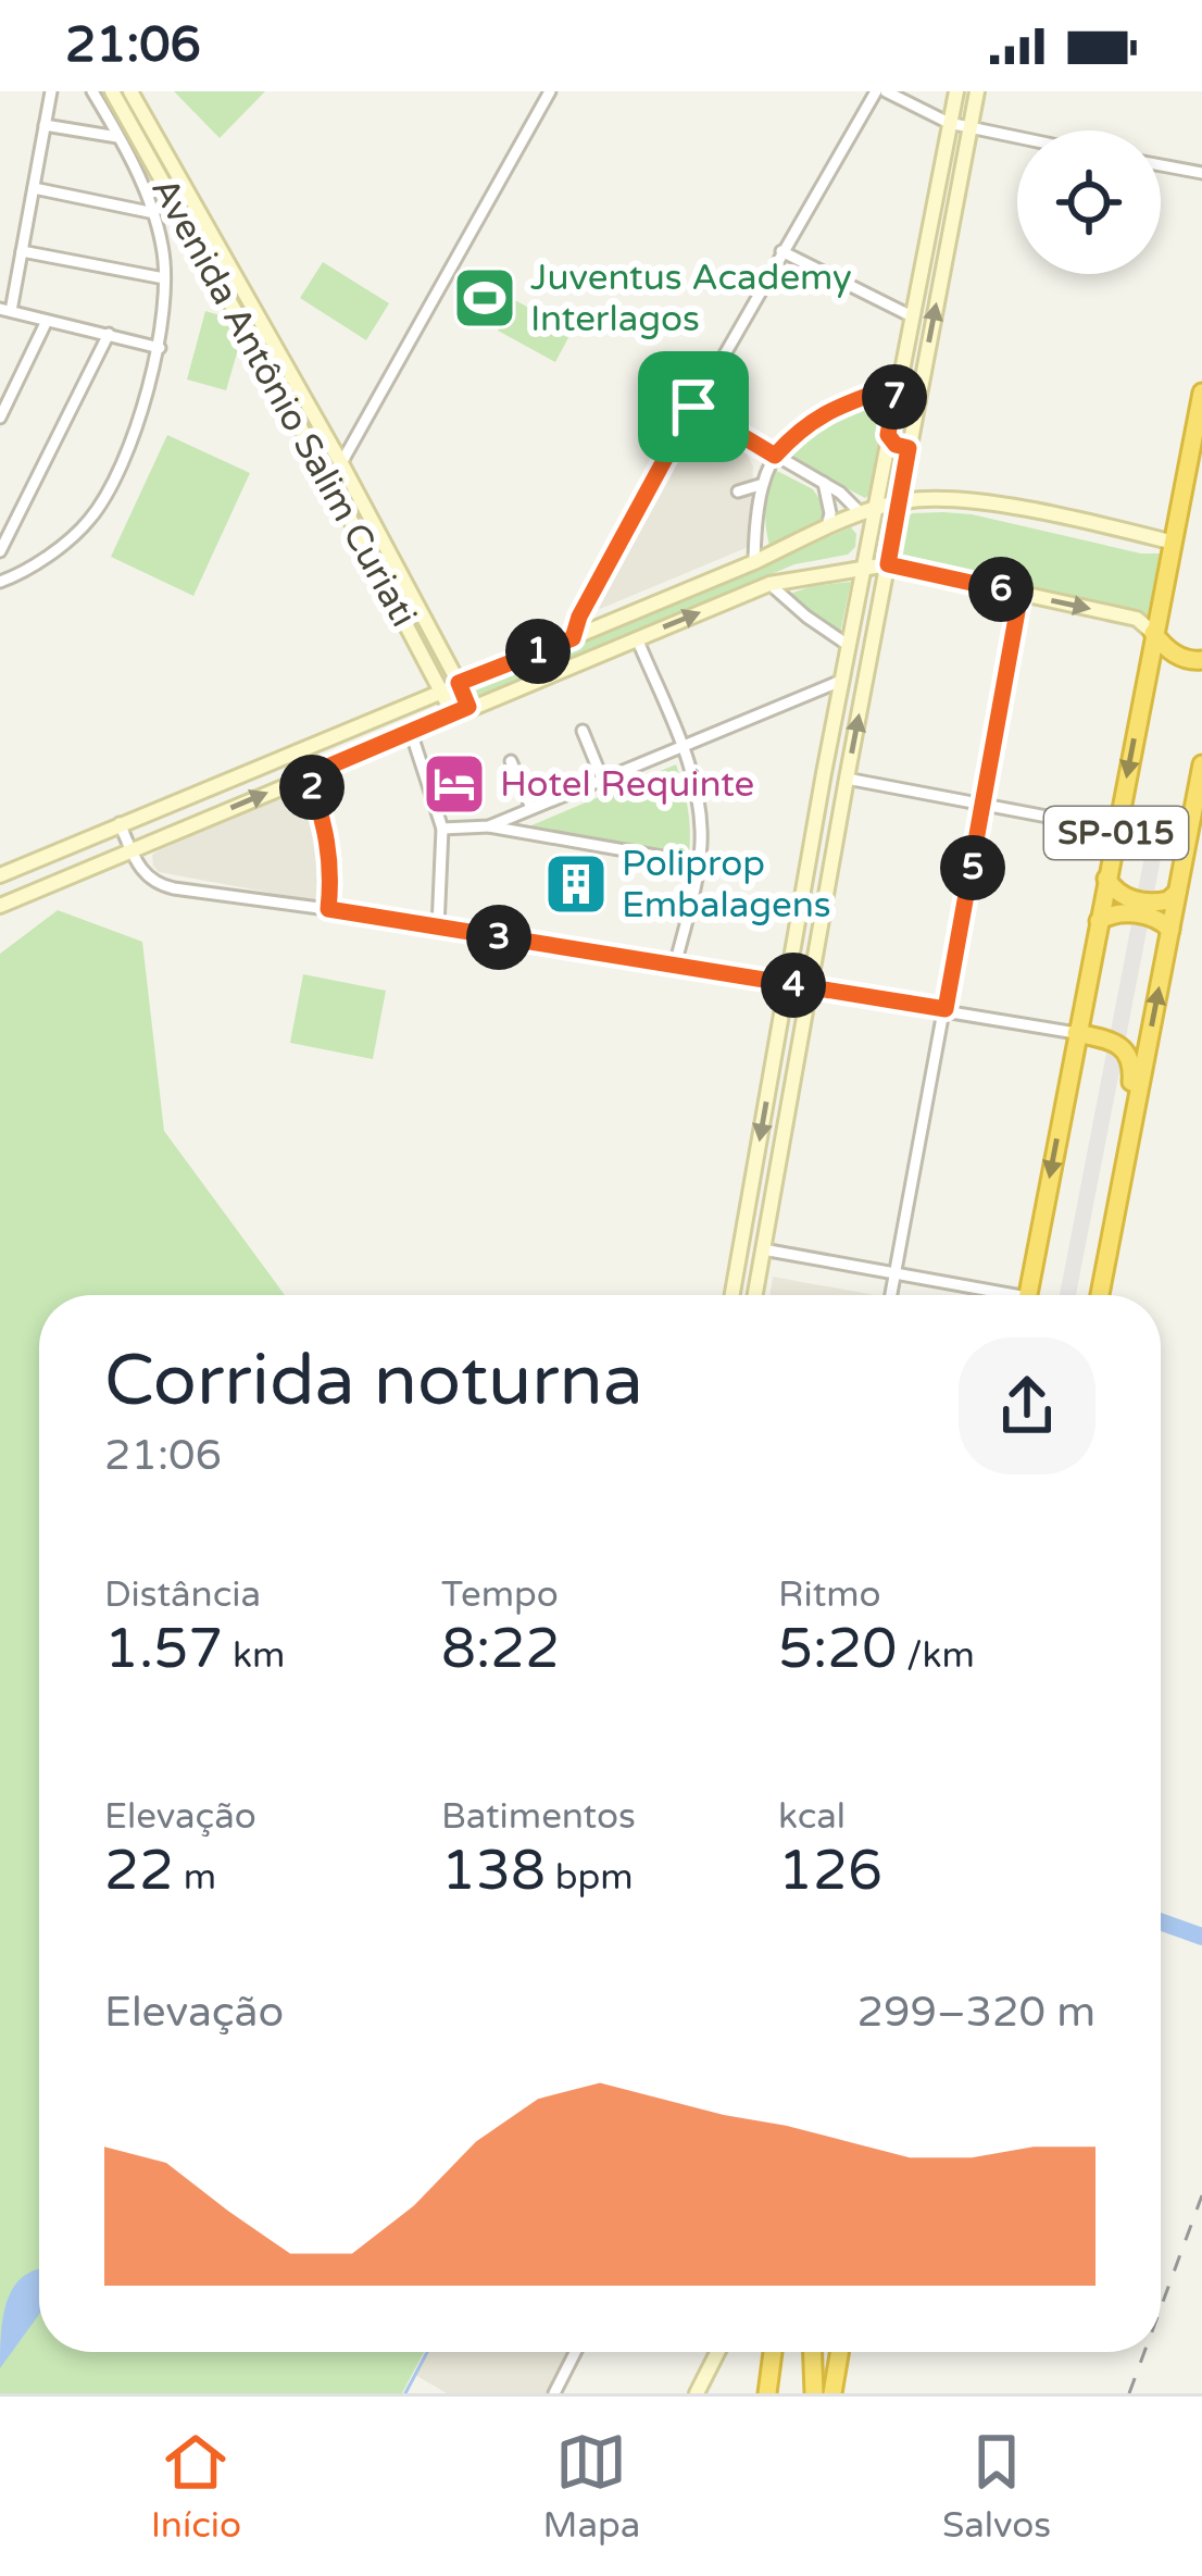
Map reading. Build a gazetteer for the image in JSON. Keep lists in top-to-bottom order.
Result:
{
  "streets": {
    "highway": ["SP-015"],
    "main road": ["Avenida Antônio Salim Curiati"]
  },
  "places": {
    "sports": ["Juventus Academy Interlagos"],
    "hotel": ["Hotel Requinte"],
    "building": ["Poliprop Embalagens"]
  },
  "page": {
    "status": "21:06",
    "pins": [
      "7",
      "6",
      "1",
      "2",
      "5",
      "3",
      "4"
    ],
    "heading": ["Corrida noturna", "21:06"],
    "stats": [
      ["Distância", "1.57 km"],
      ["Tempo", "8:22"],
      ["Ritmo", "5:20 /km"],
      ["Elevação", "22 m"],
      ["Batimentos", "138 bpm"],
      ["kcal", "126"]
    ],
    "chart": ["Elevação", "299–320 m"],
    "tabs": ["Início", "Mapa", "Salvos"]
  }
}
